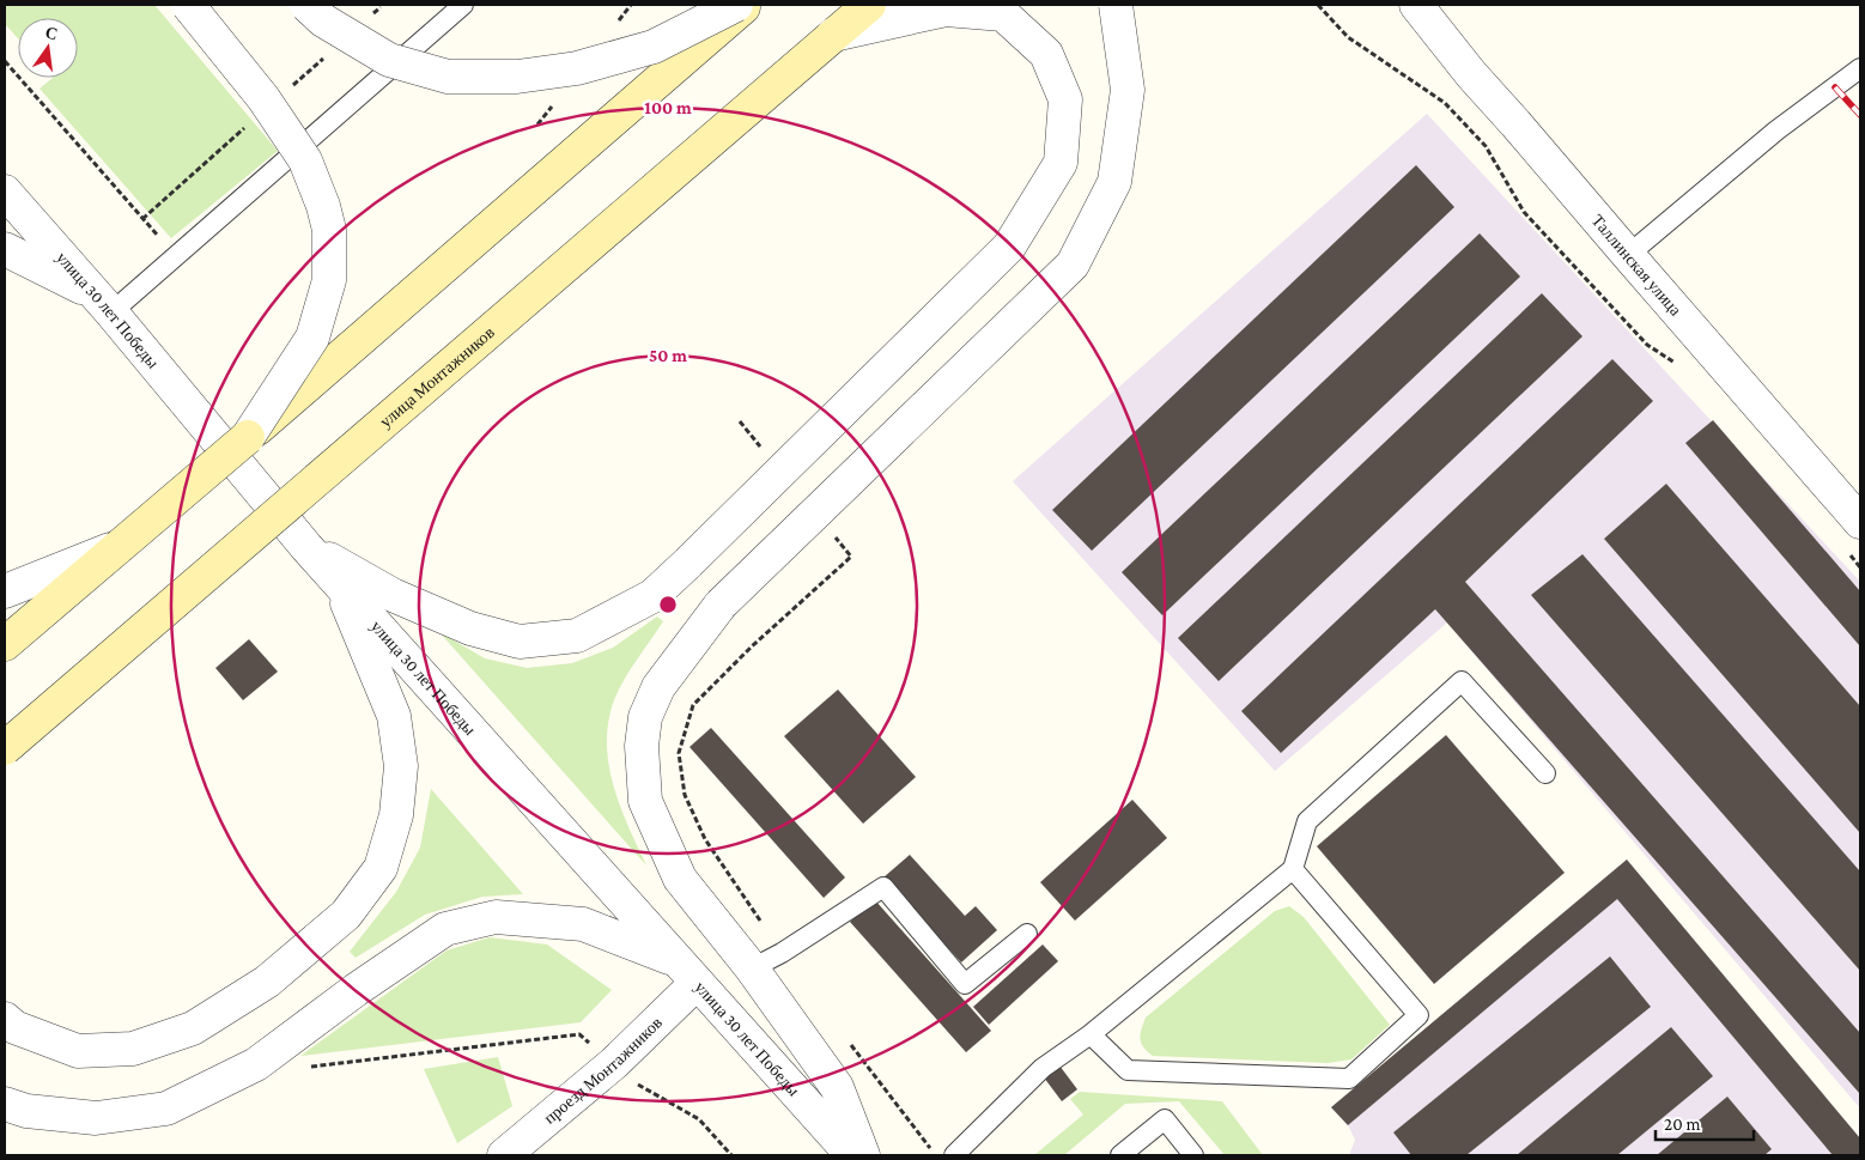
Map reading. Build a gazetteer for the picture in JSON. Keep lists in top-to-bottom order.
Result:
{
  "streets": {
    "main road": ["улица Монтажников"],
    "street": ["Таллинская улица", "улица 30 лет Победы", "проезд Монтажников"]
  },
  "crossings": [
    ["улица 30 лет Победы", "проезд Монтажников"]
  ],
  "scale_bar": "20 m",
  "north": "top",
  "rings": ["100 m", "50 m"]
}
